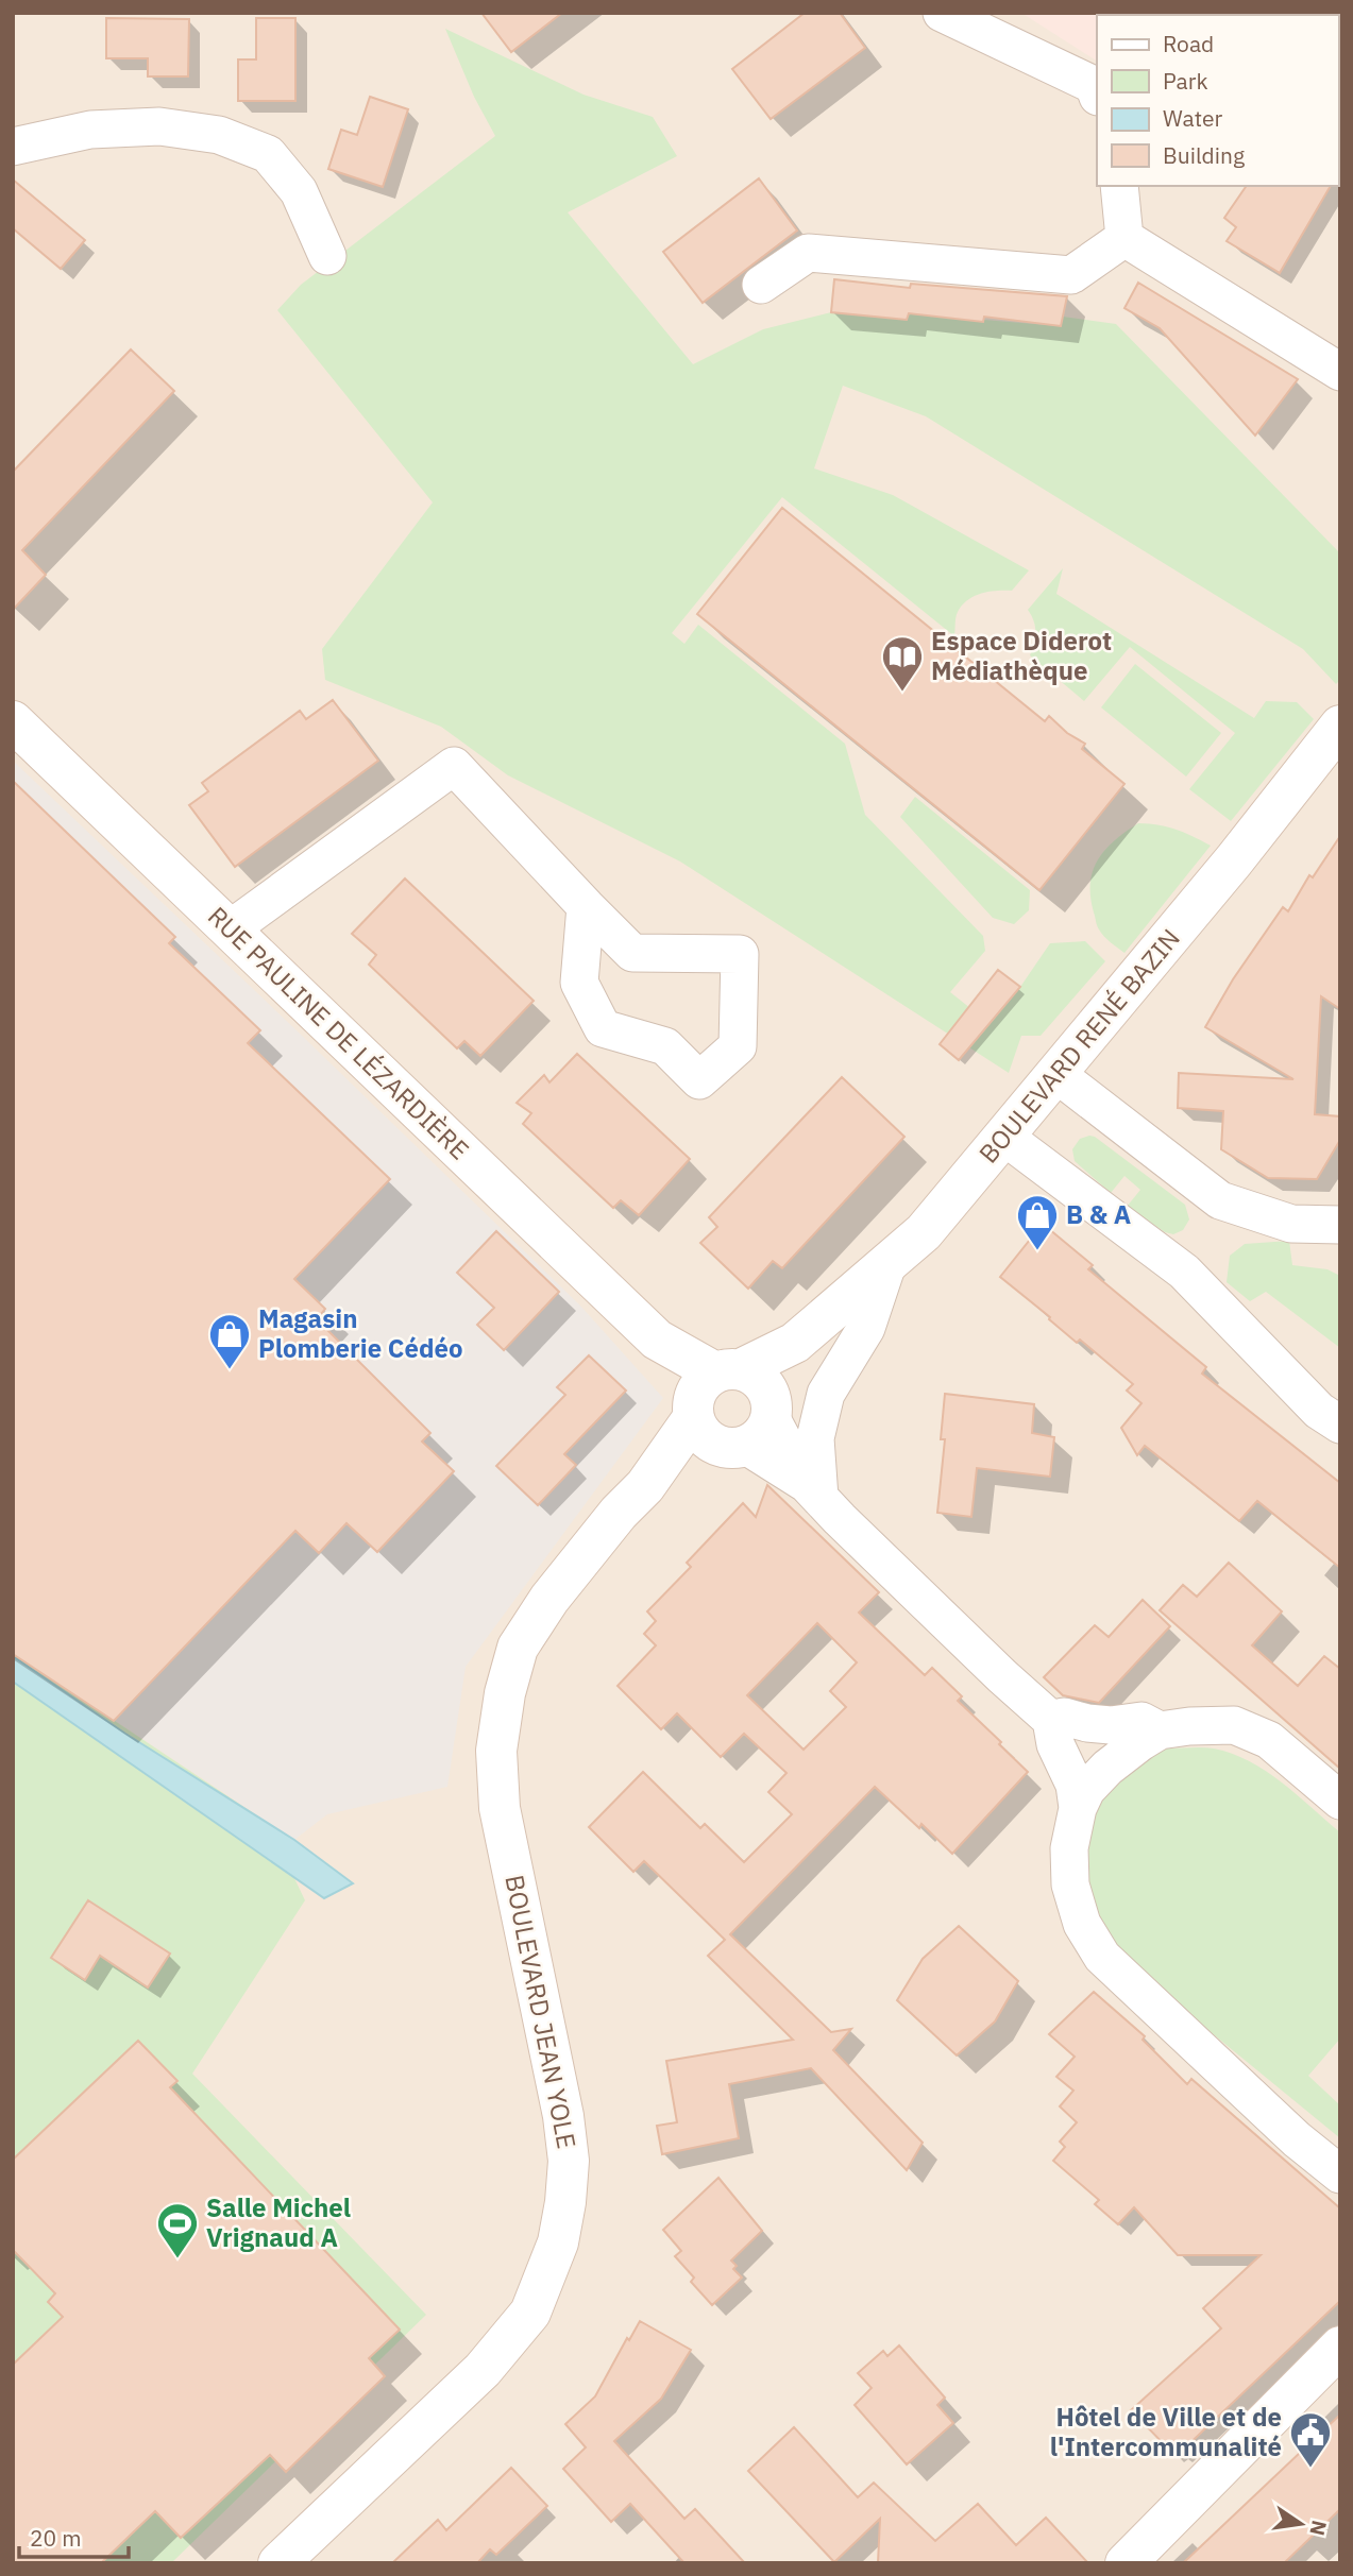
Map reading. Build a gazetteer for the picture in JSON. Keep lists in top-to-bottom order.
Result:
{
  "streets": {
    "main road": ["RUE PAULINE DE LÉZARDIÈRE", "BOULEVARD RENÉ BAZIN", "BOULEVARD JEAN YOLE"]
  },
  "crossings": [
    ["RUE PAULINE DE LÉZARDIÈRE", "BOULEVARD RENÉ BAZIN"],
    ["RUE PAULINE DE LÉZARDIÈRE", "BOULEVARD JEAN YOLE"],
    ["BOULEVARD RENÉ BAZIN", "BOULEVARD JEAN YOLE"]
  ],
  "places": {
    "library": ["Espace Diderot Médiathèque"],
    "shop": ["B & A", "Magasin Plomberie Cédéo"],
    "sports": ["Salle Michel Vrignaud A"],
    "public building": ["Hôtel de Ville et de l'Intercommunalité"]
  },
  "legend": [
    "Road",
    "Park",
    "Water",
    "Building"
  ],
  "scale_bar": "20 m",
  "north": "right"
}
